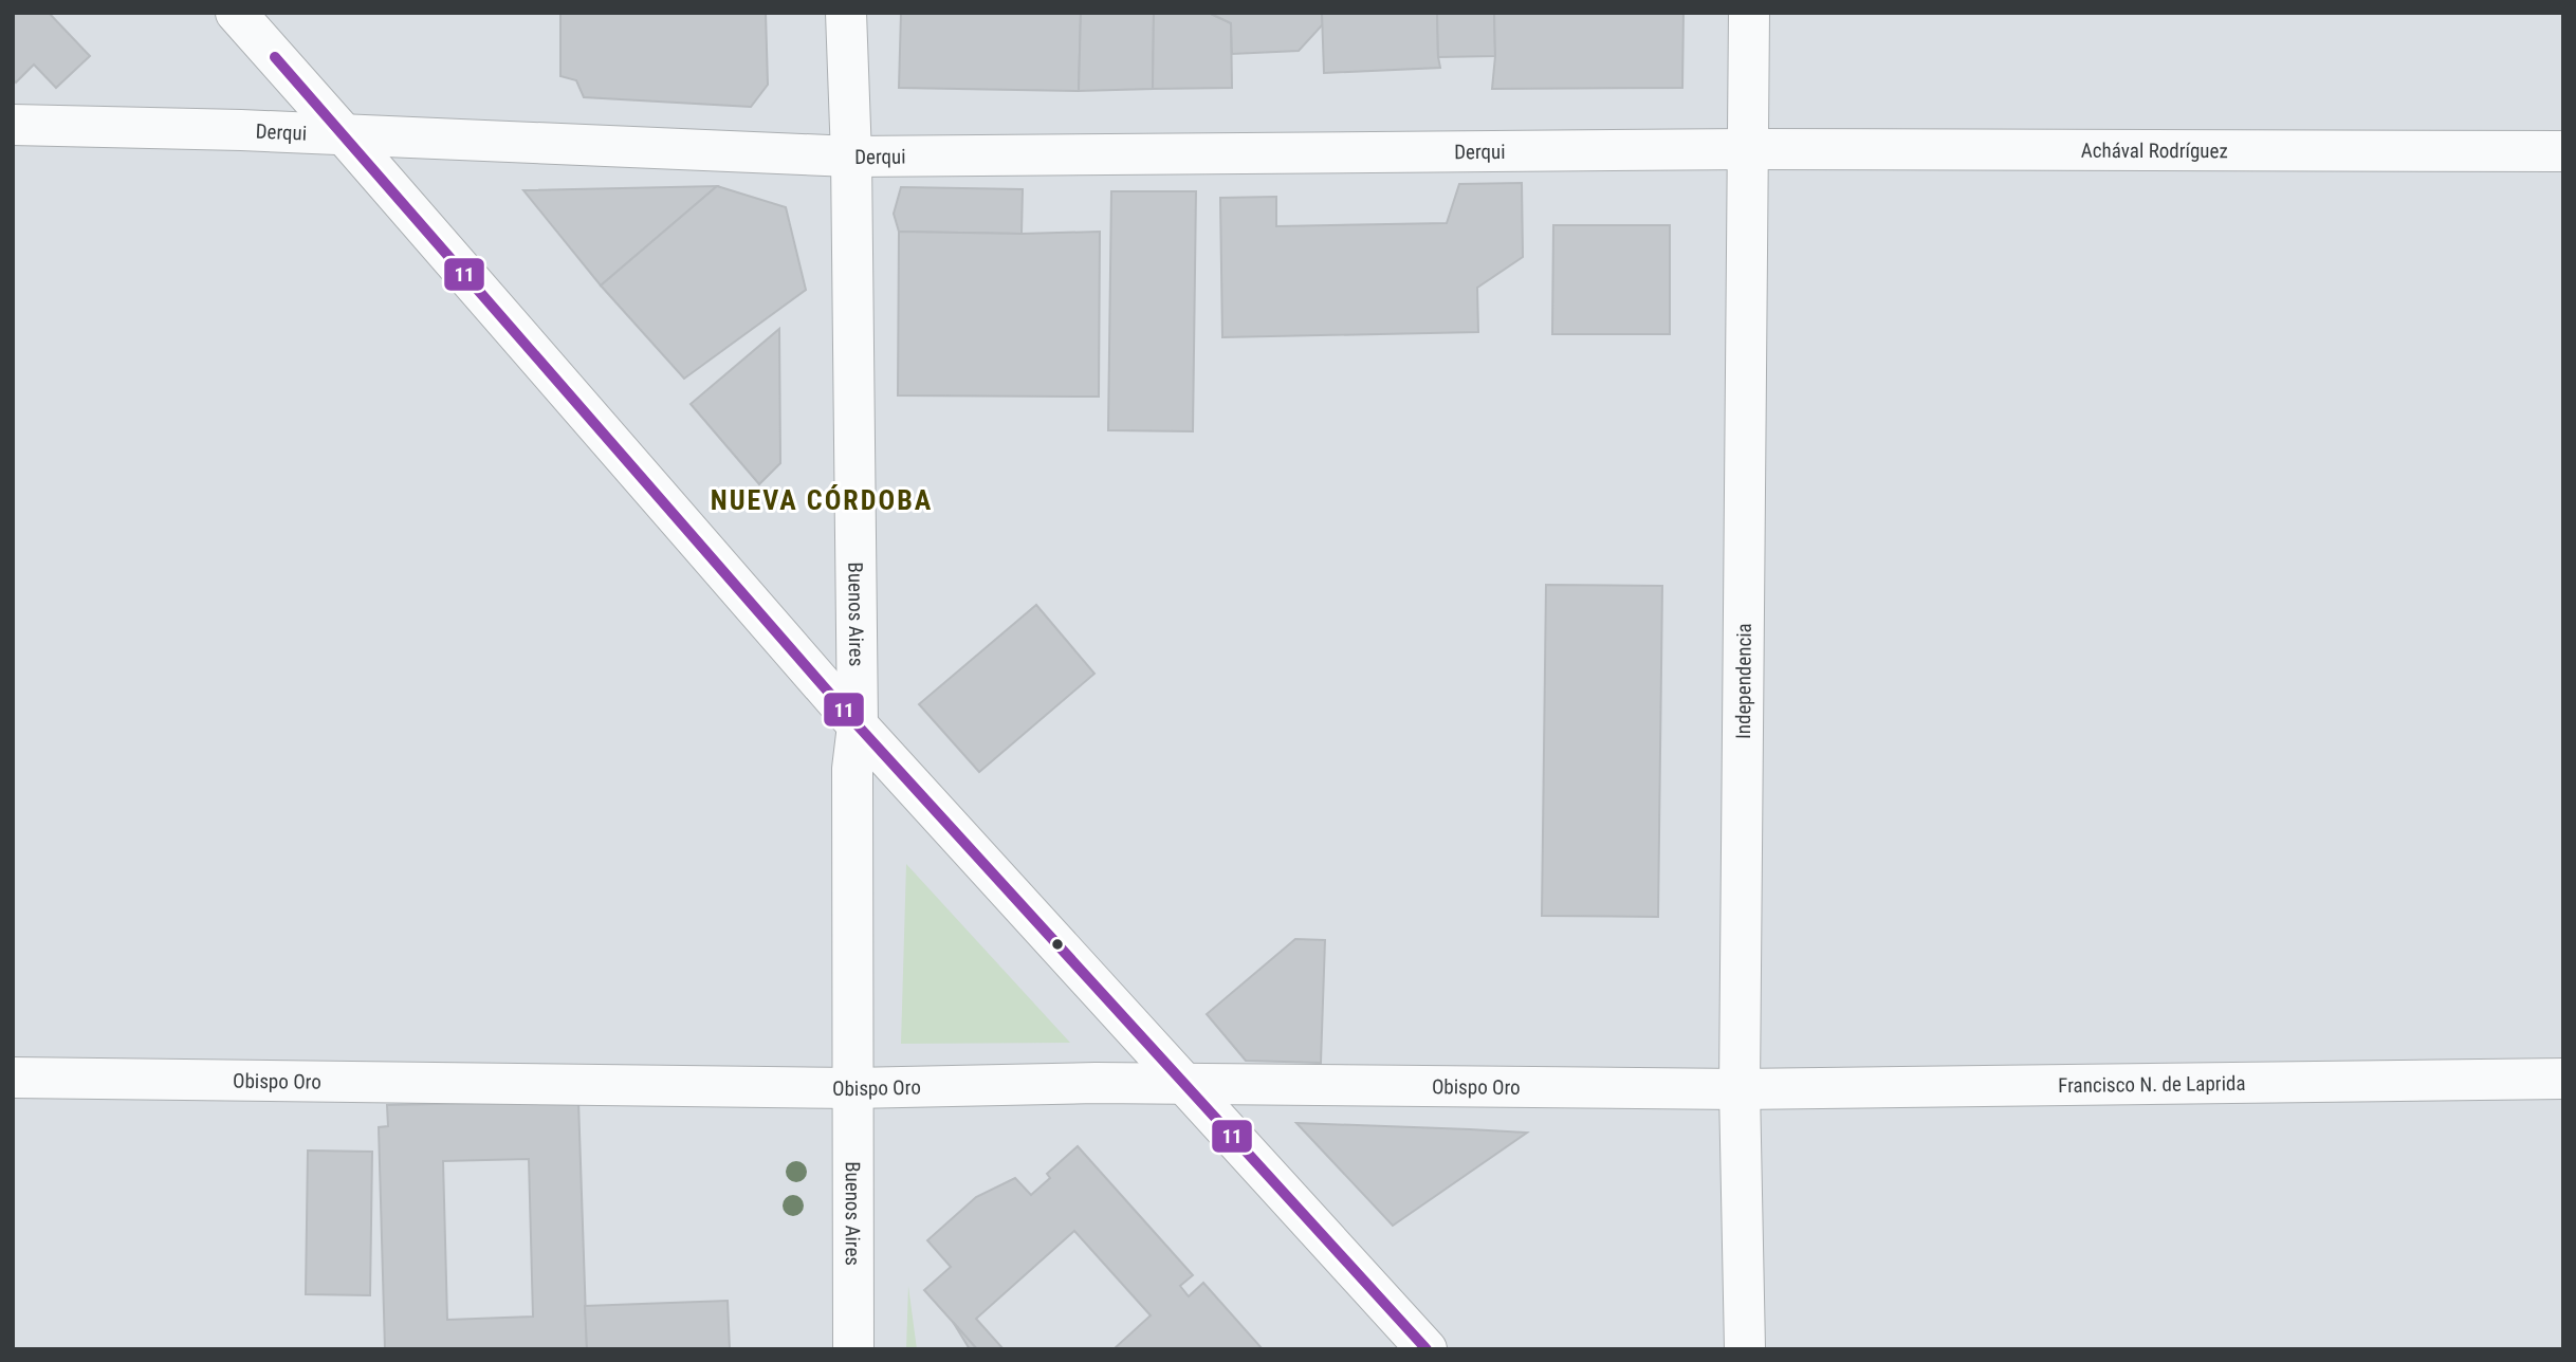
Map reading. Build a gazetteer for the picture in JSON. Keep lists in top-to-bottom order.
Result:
{
  "streets": {
    "street": [
      "Derqui",
      "Achával Rodríguez",
      "Buenos Aires",
      "Independencia",
      "Obispo Oro",
      "Francisco N. de Laprida"
    ]
  },
  "crossings": [
    ["Derqui", "Achával Rodríguez"],
    ["Derqui", "Buenos Aires"],
    ["Derqui", "Independencia"],
    ["Achával Rodríguez", "Independencia"],
    ["Buenos Aires", "Obispo Oro"],
    ["Independencia", "Obispo Oro"],
    ["Independencia", "Francisco N. de Laprida"],
    ["Obispo Oro", "Francisco N. de Laprida"]
  ],
  "districts": ["NUEVA CÓRDOBA"],
  "lines": ["transit line 11"]
}
